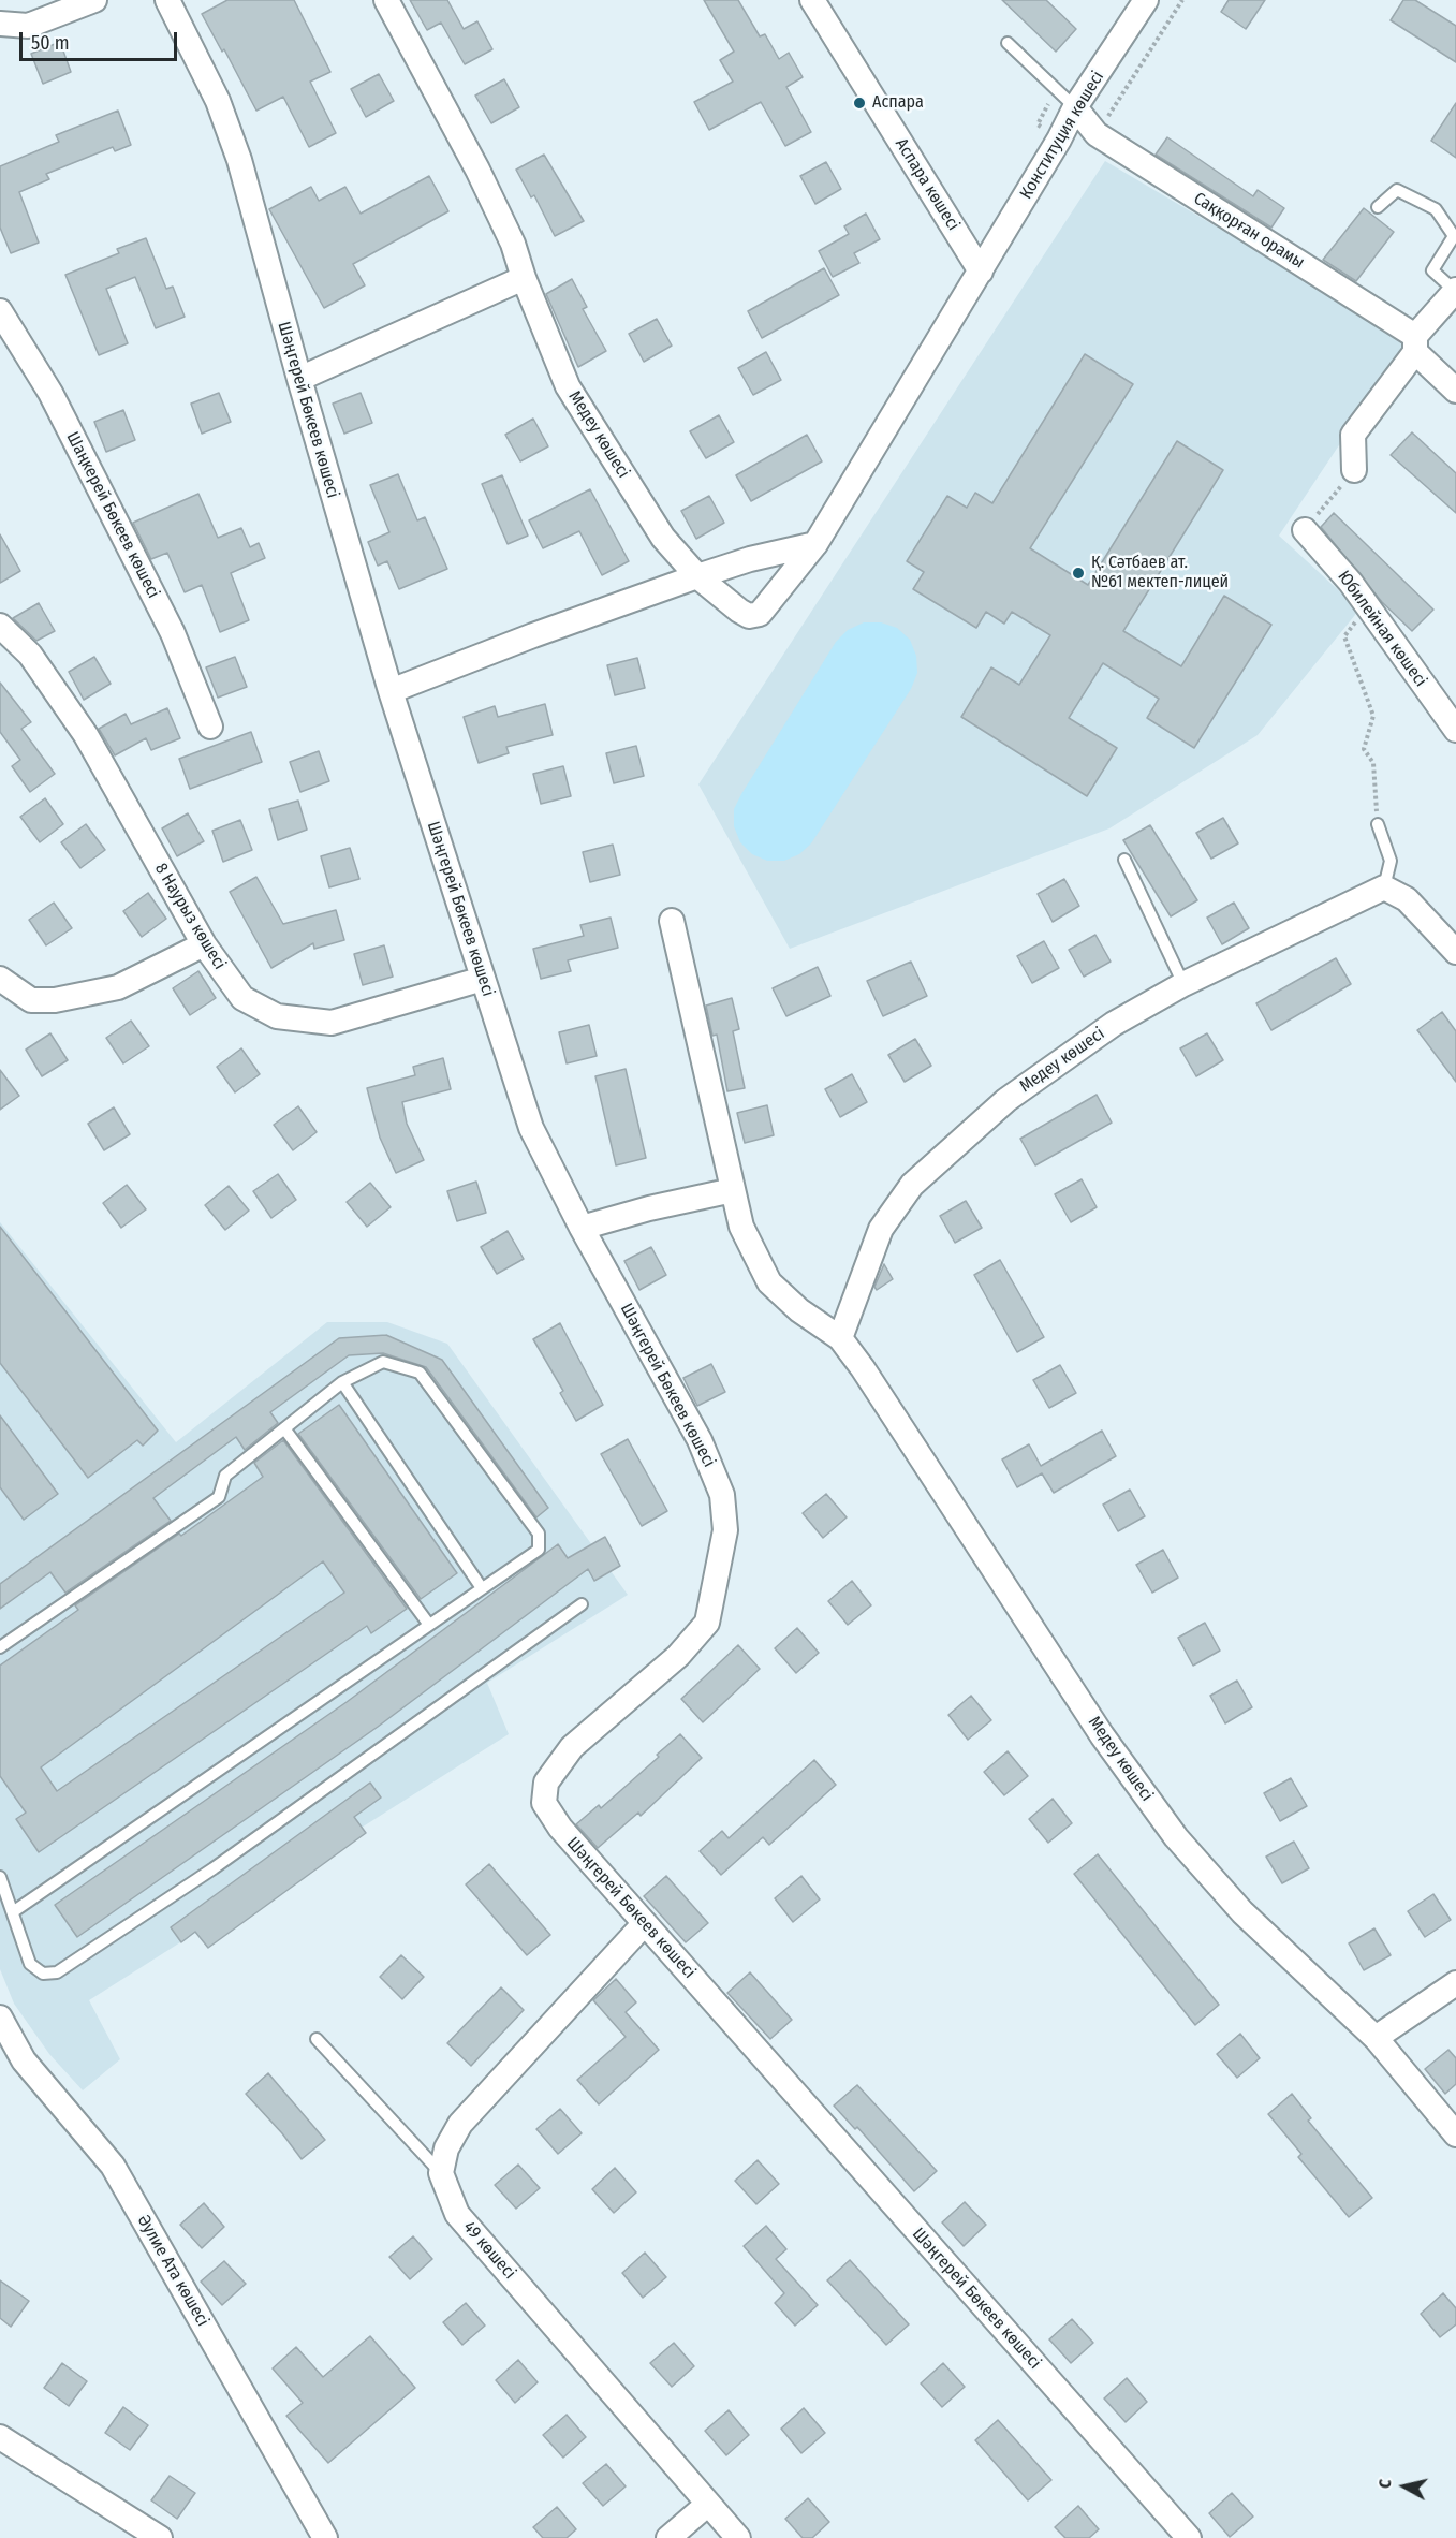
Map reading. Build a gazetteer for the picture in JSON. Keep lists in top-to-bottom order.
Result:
{
  "streets": {
    "street": [
      "Конституция көшесі",
      "Аспара көшесі",
      "Саққорған орамы",
      "Шәңгерей Бөкеев көшесі",
      "Медеу көшесі",
      "Шаңкерей Бөкеев көшесі",
      "Юбилейная көшесі",
      "8 Наурыз көшесі",
      "49 көшесі",
      "Әулие Ата көшесі"
    ]
  },
  "crossings": [
    ["Конституция көшесі", "Аспара көшесі"],
    ["Конституция көшесі", "Саққорған орамы"],
    ["Конституция көшесі", "Медеу көшесі"],
    ["Шәңгерей Бөкеев көшесі", "8 Наурыз көшесі"]
  ],
  "places": ["Аспара", "Қ. Сәтбаев ат. №61 мектеп-лицей"],
  "scale_bar": "50 m",
  "north": "left"
}
